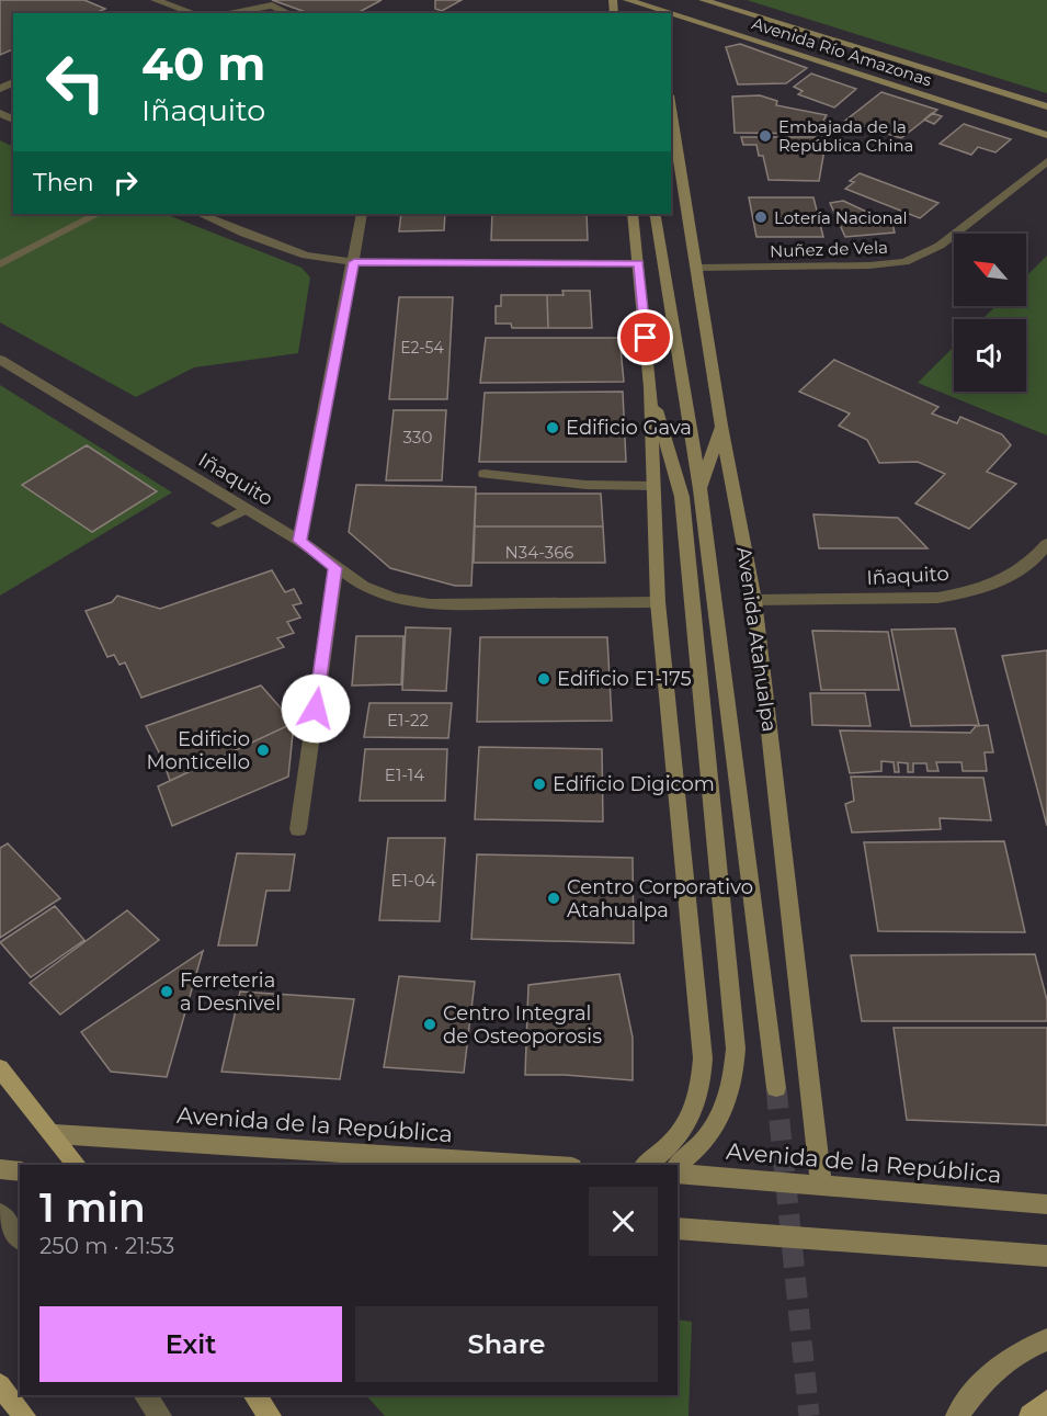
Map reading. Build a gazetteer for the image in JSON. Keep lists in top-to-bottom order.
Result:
{
  "streets": {
    "main road": ["Avenida Río Amazonas", "Avenida Atahualpa", "Avenida de la República"],
    "street": ["Nuñez de Vela", "Iñaquito"]
  },
  "crossings": [
    ["Nuñez de Vela", "Avenida Atahualpa"],
    ["Iñaquito", "Avenida Atahualpa"],
    ["Avenida Atahualpa", "Avenida de la República"]
  ],
  "places": [
    "Embajada de la República China",
    "Lotería Nacional",
    "Edificio Gava",
    "Edificio E1-175",
    "Edificio Monticello",
    "Edificio Digicom",
    "Centro Corporativo Atahualpa",
    "Ferreteria a Desnivel",
    "Centro Integral de Osteoporosis"
  ],
  "house_numbers": [
    "E2-54",
    "330",
    "N34-366",
    "E1-22",
    "E1-14",
    "E1-04"
  ],
  "north": "top left",
  "page": {
    "turn": ["40 m", "Iñaquito"],
    "then": "Then",
    "heading": ["1 min", "250 m · 21:53"],
    "buttons": ["Exit", "Share"]
  }
}
